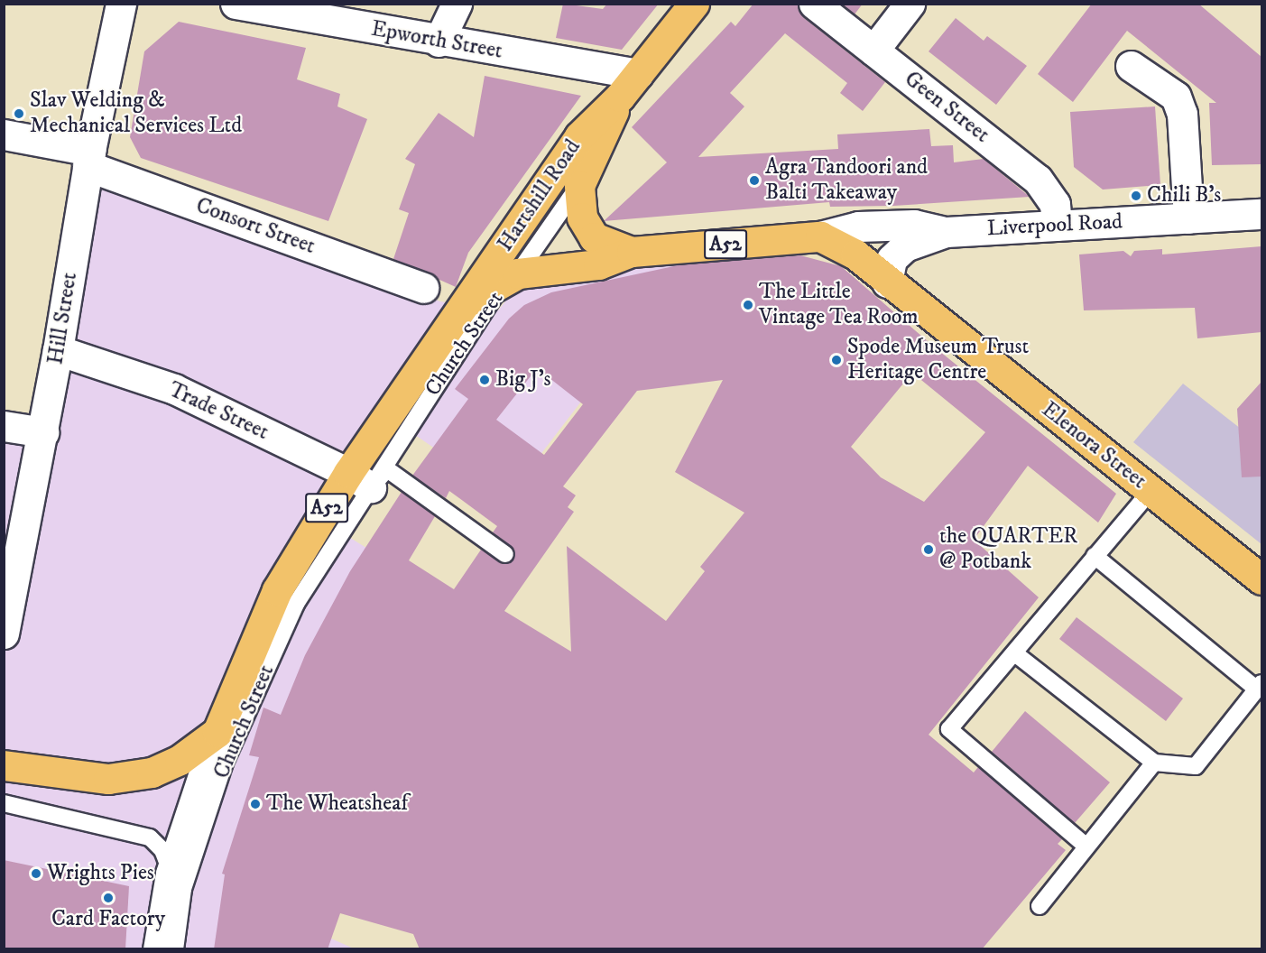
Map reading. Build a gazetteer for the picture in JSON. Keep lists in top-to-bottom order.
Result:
{
  "streets": {
    "main road": [
      "Hartshill Road",
      "Liverpool Road",
      "A52",
      "Church Street",
      "Elenora Street"
    ],
    "street": [
      "Epworth Street",
      "Geen Street",
      "Consort Street",
      "Hill Street",
      "Trade Street"
    ]
  },
  "crossings": [
    ["Epworth Street", "Hartshill Road"],
    ["Geen Street", "Liverpool Road"],
    ["Hartshill Road", "Liverpool Road"],
    ["Hartshill Road", "Church Street"],
    ["Liverpool Road", "Church Street"],
    ["Liverpool Road", "Elenora Street"],
    ["Consort Street", "Hill Street"],
    ["Hill Street", "Trade Street"],
    ["Church Street", "Trade Street"]
  ],
  "places": [
    "Slav Welding & Mechanical Services Ltd",
    "Agra Tandoori and Balti Takeaway",
    "Chili B's",
    "The Little Vintage Tea Room",
    "Spode Museum Trust Heritage Centre",
    "Big J's",
    "the QUARTER @ Potbank",
    "The Wheatsheaf",
    "Wrights Pies",
    "Card Factory"
  ]
}
